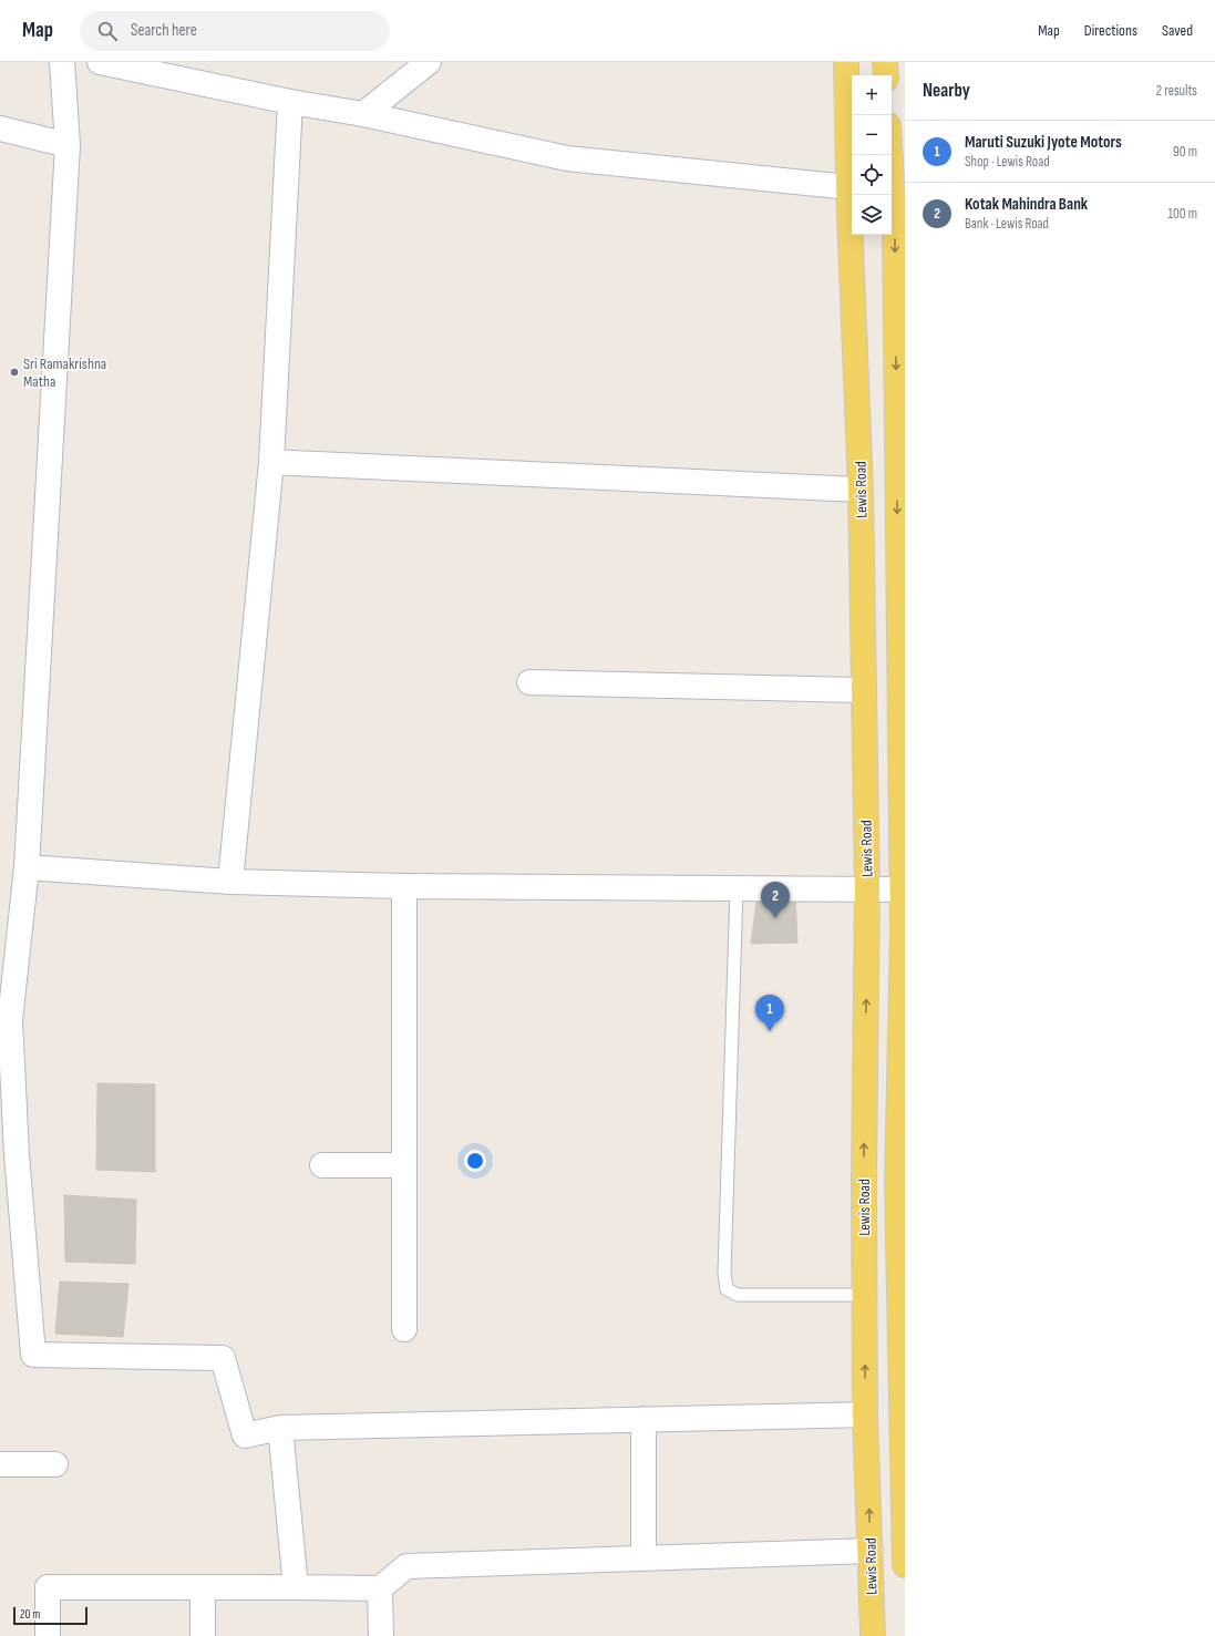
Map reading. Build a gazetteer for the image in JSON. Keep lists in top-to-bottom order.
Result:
{
  "streets": {
    "main road": ["Lewis Road"]
  },
  "places": ["Sri Ramakrishna Matha"],
  "scale_bar": "20 m",
  "page": {
    "header": "Map",
    "search": "Search here",
    "nav": ["Map", "Directions", "Saved"],
    "heading": ["Nearby", "2 results"],
    "map_buttons": ["+", "−"],
    "list": [
      {
        "mark": "1",
        "name": "Maruti Suzuki Jyote Motors",
        "note": "Shop · Lewis Road",
        "value": "90 m"
      },
      {
        "mark": "2",
        "name": "Kotak Mahindra Bank",
        "note": "Bank · Lewis Road",
        "value": "100 m"
      }
    ],
    "pins": ["2", "1"],
    "scale": "20 m"
  }
}
